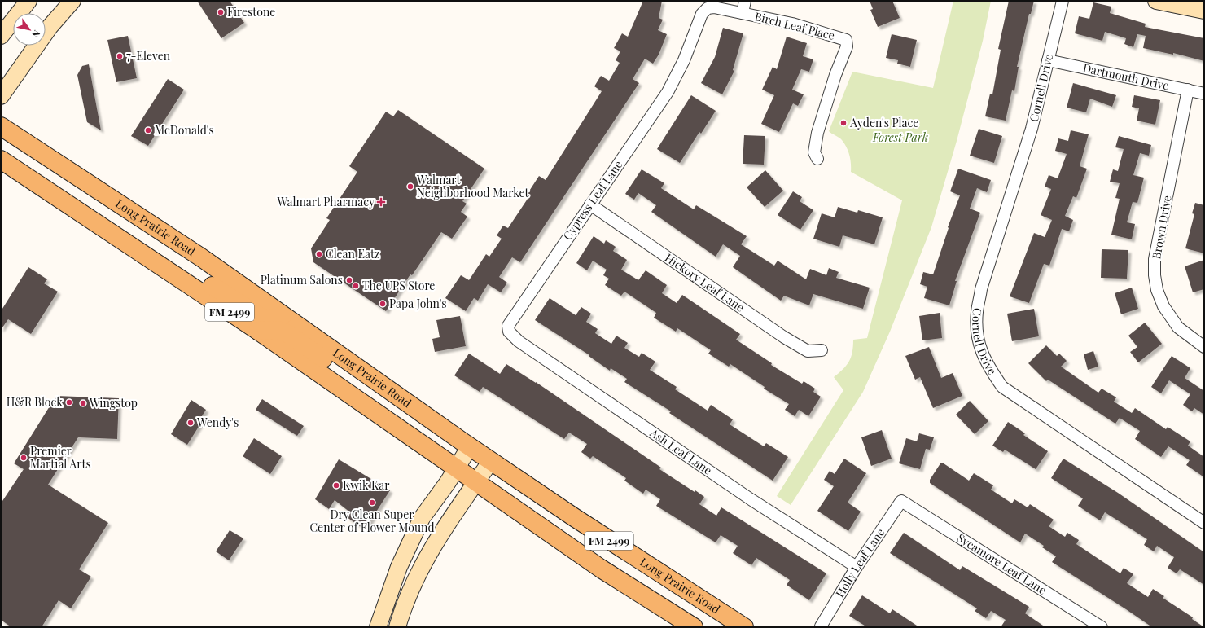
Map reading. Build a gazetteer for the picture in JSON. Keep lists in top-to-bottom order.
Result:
{
  "streets": {
    "main road": ["Long Prairie Road", "FM 2499"],
    "street": [
      "Birch Leaf Place",
      "Dartmouth Drive",
      "Cornell Drive",
      "Cypress Leaf Lane",
      "Brown Drive",
      "Hickory Leaf Lane",
      "Ash Leaf Lane",
      "Holly Leaf Lane",
      "Sycamore Leaf Lane"
    ]
  },
  "crossings": [
    ["Birch Leaf Place", "Cypress Leaf Lane"],
    ["Dartmouth Drive", "Cornell Drive"],
    ["Dartmouth Drive", "Brown Drive"],
    ["Cypress Leaf Lane", "Hickory Leaf Lane"],
    ["Cypress Leaf Lane", "Ash Leaf Lane"],
    ["Ash Leaf Lane", "Holly Leaf Lane"],
    ["Holly Leaf Lane", "Sycamore Leaf Lane"]
  ],
  "parks": ["Forest Park"],
  "places": {
    "other": [
      "Firestone",
      "7-Eleven",
      "Ayden's Place",
      "McDonald's",
      "Walmart Neighborhood Market",
      "Clean Eatz",
      "Platinum Salons",
      "The UPS Store",
      "Papa John's",
      "H&R Block",
      "Wingstop",
      "Wendy's",
      "Premier Martial Arts",
      "Kwik Kar",
      "Dry Clean Super Center of Flower Mound"
    ],
    "health": ["Walmart Pharmacy"]
  },
  "north": "bottom right"
}
